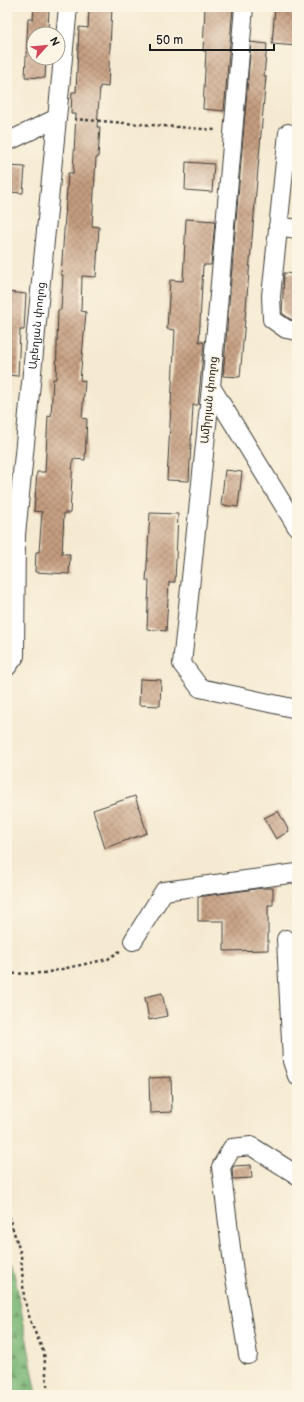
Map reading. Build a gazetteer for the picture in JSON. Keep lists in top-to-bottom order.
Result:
{
  "streets": {
    "street": ["Աբեղյան փողոց", "Ամիրյան փողոց"]
  },
  "scale_bar": "50 m",
  "north": "top right"
}
